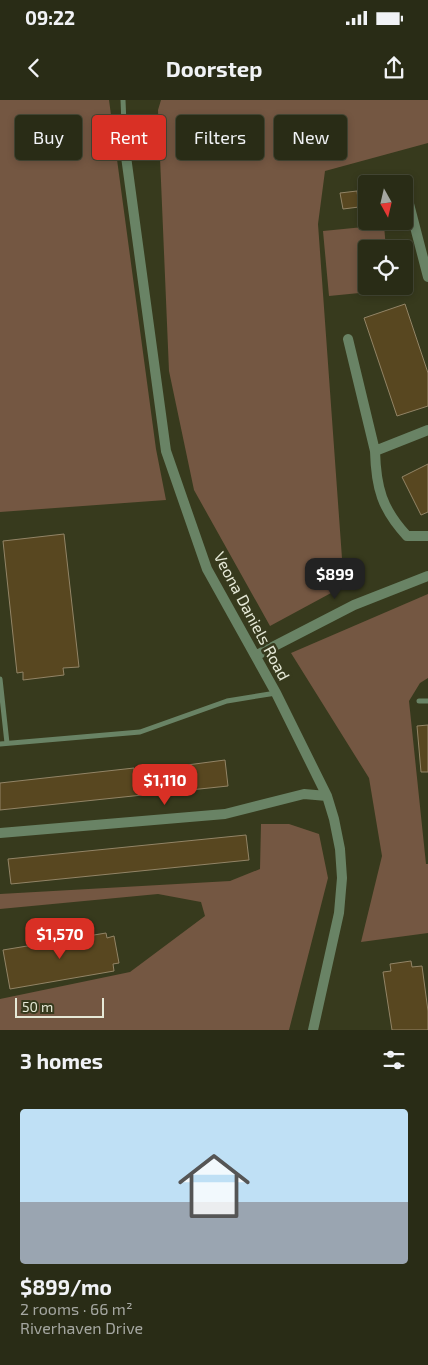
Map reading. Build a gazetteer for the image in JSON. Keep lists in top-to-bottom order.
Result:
{
  "streets": {
    "street": ["Veona Daniels Road"]
  },
  "scale_bar": "50 m",
  "north": "bottom",
  "page": {
    "status": "09:22",
    "header": "Doorstep",
    "chip": [
      "Buy",
      "Rent",
      "Filters",
      "New"
    ],
    "price": ["$899", "$1,110", "$1,570"],
    "scale": "50 m",
    "heading": "3 homes",
    "list": [
      {
        "name": "$899/mo",
        "note": "2 rooms · 66 m² · Riverhaven Drive"
      }
    ]
  }
}
